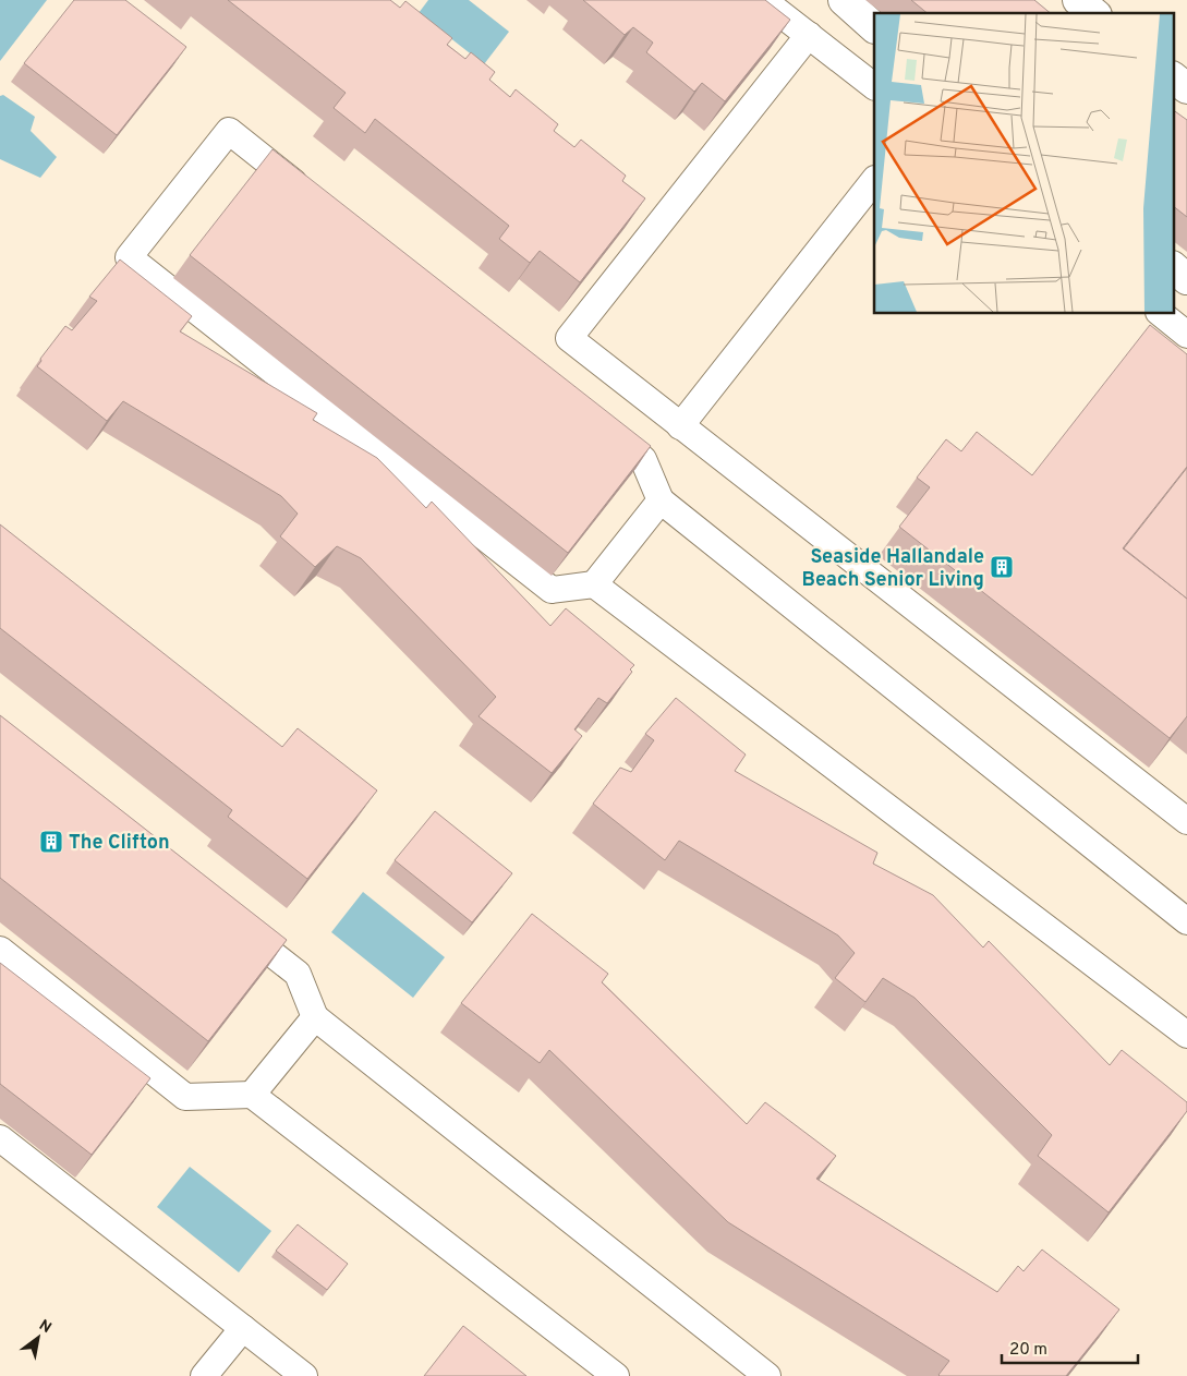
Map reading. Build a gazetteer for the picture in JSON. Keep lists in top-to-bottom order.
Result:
{
  "places": {
    "building": ["Seaside Hallandale Beach Senior Living", "The Clifton"]
  },
  "scale_bar": "20 m",
  "north": "top right"
}
